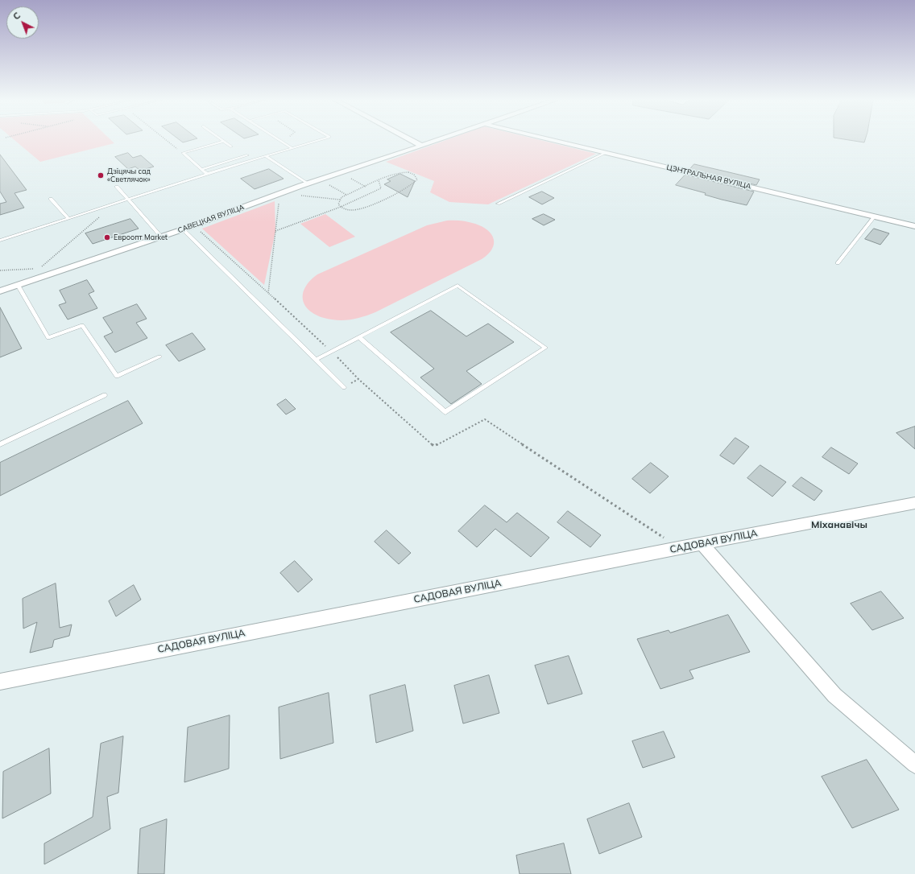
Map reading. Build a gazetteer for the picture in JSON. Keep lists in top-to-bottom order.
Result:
{
  "streets": {
    "street": ["ЦЭНТРАЛЬНАЯ ВУЛІЦА", "САВЕЦКАЯ ВУЛІЦА", "САДОВАЯ ВУЛІЦА"]
  },
  "districts": ["Міханавічы"],
  "places": ["Дзіцячы сад «Светлячок»", "Евроопт Market"],
  "north": "top left"
}
